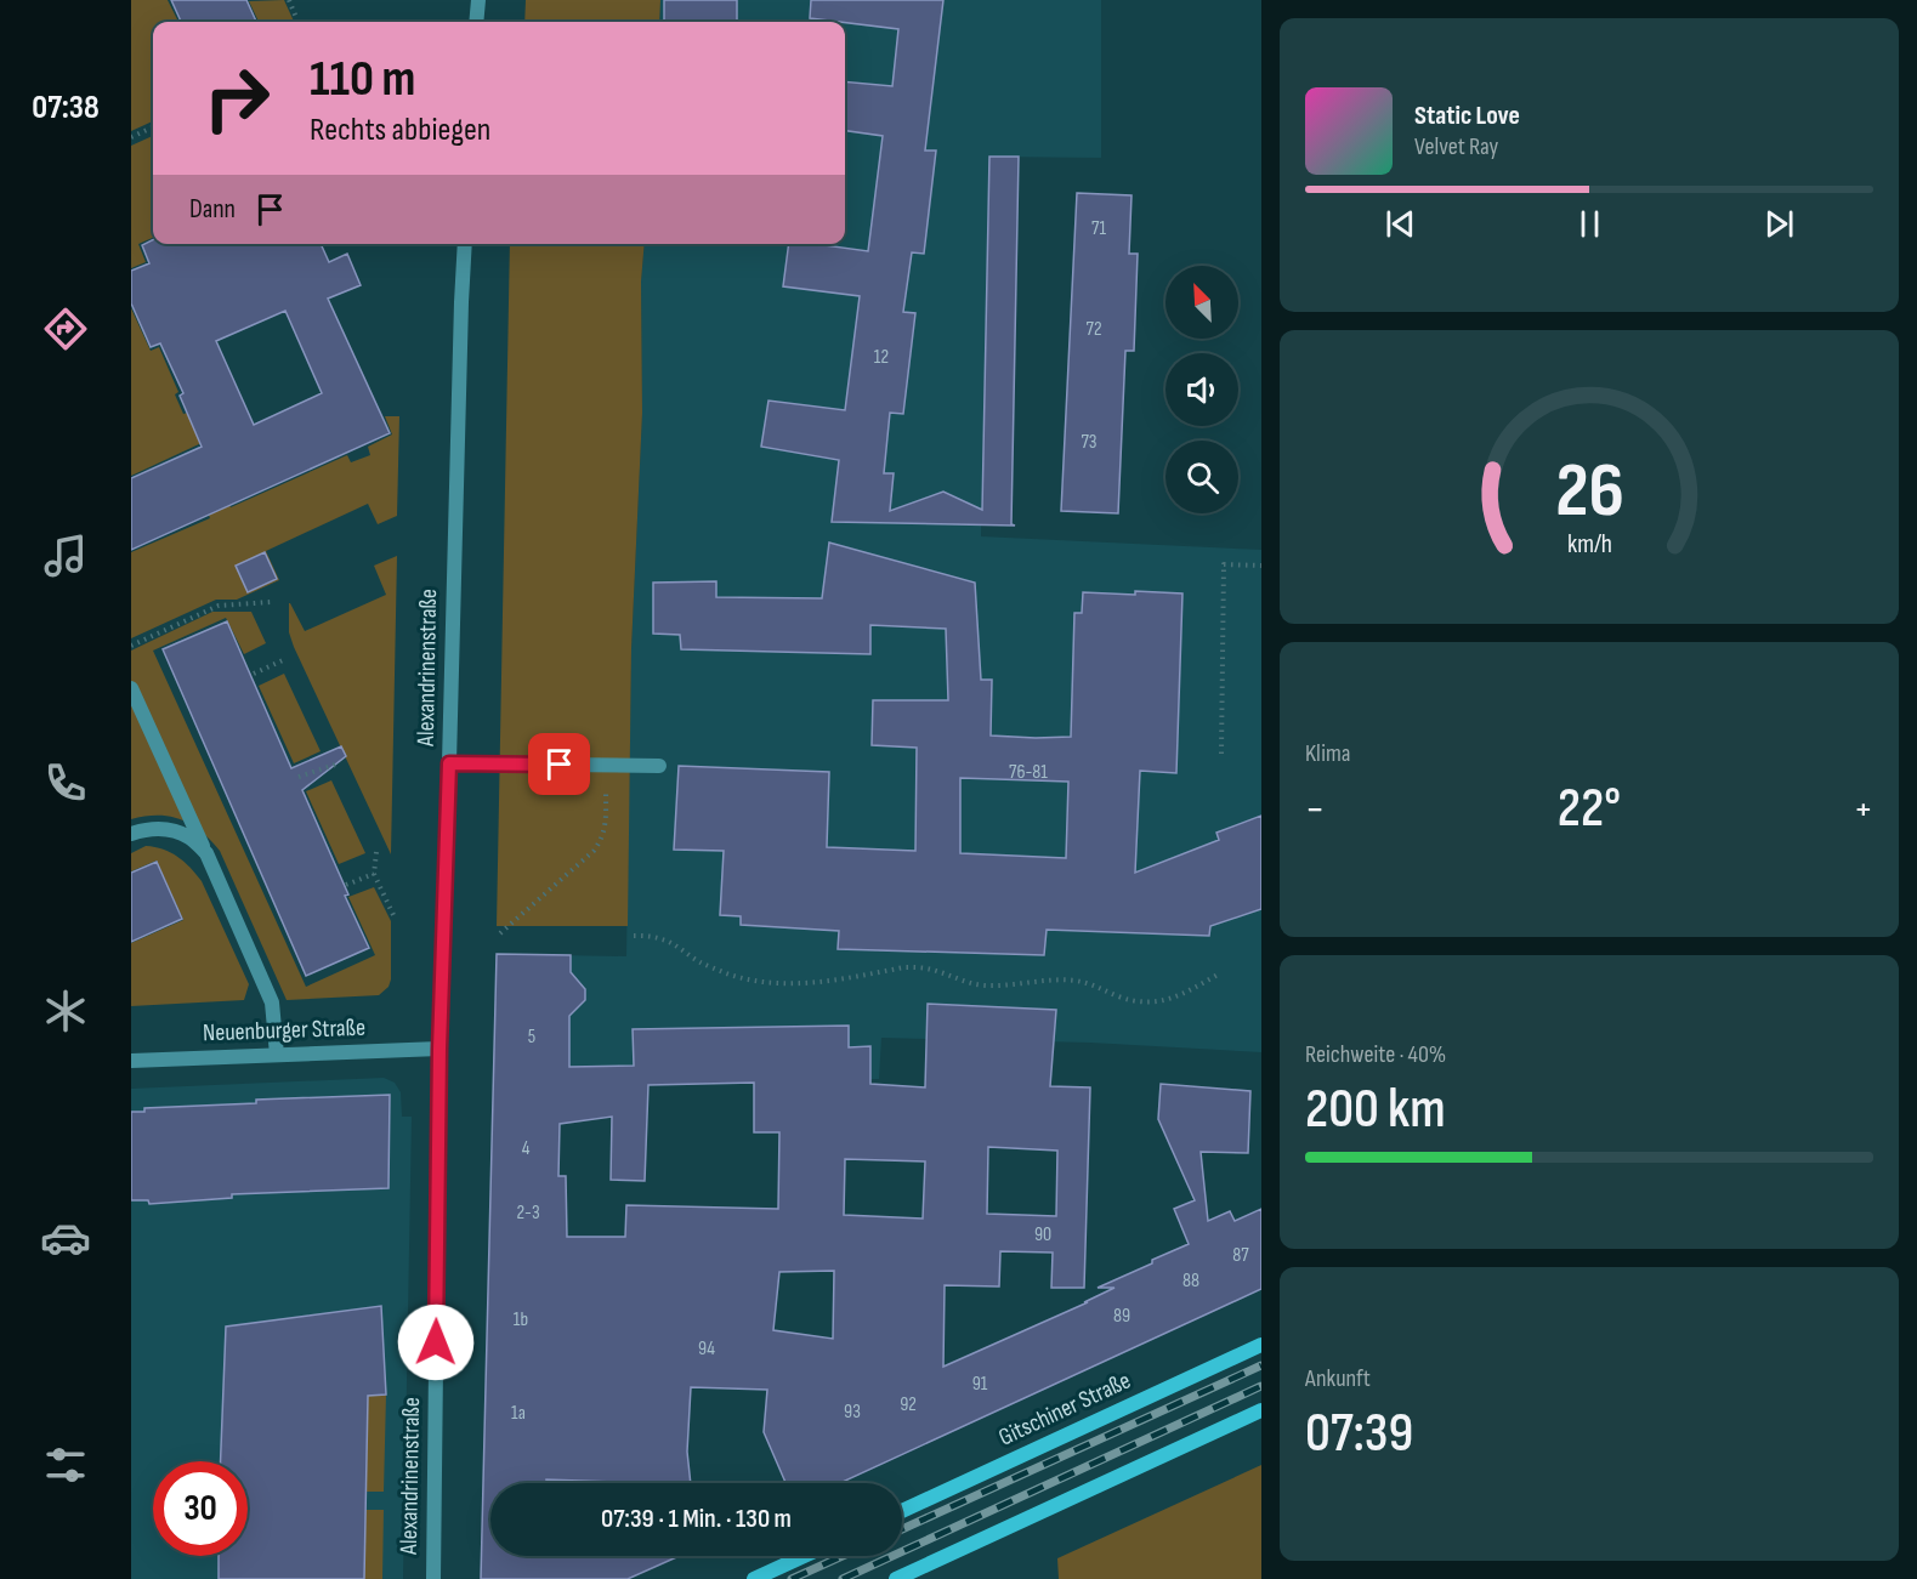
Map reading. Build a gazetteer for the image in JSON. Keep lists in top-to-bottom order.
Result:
{
  "streets": {
    "main road": ["Gitschiner Straße"],
    "street": ["Alexandrinenstraße", "Neuenburger Straße"]
  },
  "crossings": [
    ["Alexandrinenstraße", "Neuenburger Straße"]
  ],
  "house_numbers": [
    "71",
    "72",
    "12",
    "73",
    "76-81",
    "5",
    "4",
    "2-3",
    "90",
    "87",
    "88",
    "89",
    "1b",
    "94",
    "91",
    "92",
    "93",
    "1a"
  ],
  "north": "top left",
  "page": {
    "tabs": "07:38",
    "turn": ["110 m", "Rechts abbiegen"],
    "song": ["Static Love", "Velvet Ray"],
    "then": "Dann",
    "tile": [
      "Klima",
      ["Reichweite · 40%", "200 km"],
      ["Ankunft", "07:39"]
    ],
    "heat": ["−", "22°", "+"],
    "limit": "30",
    "trip": "07:39 · 1 Min. · 130 m",
    "gauge": ["26", "km/h"]
  }
}
